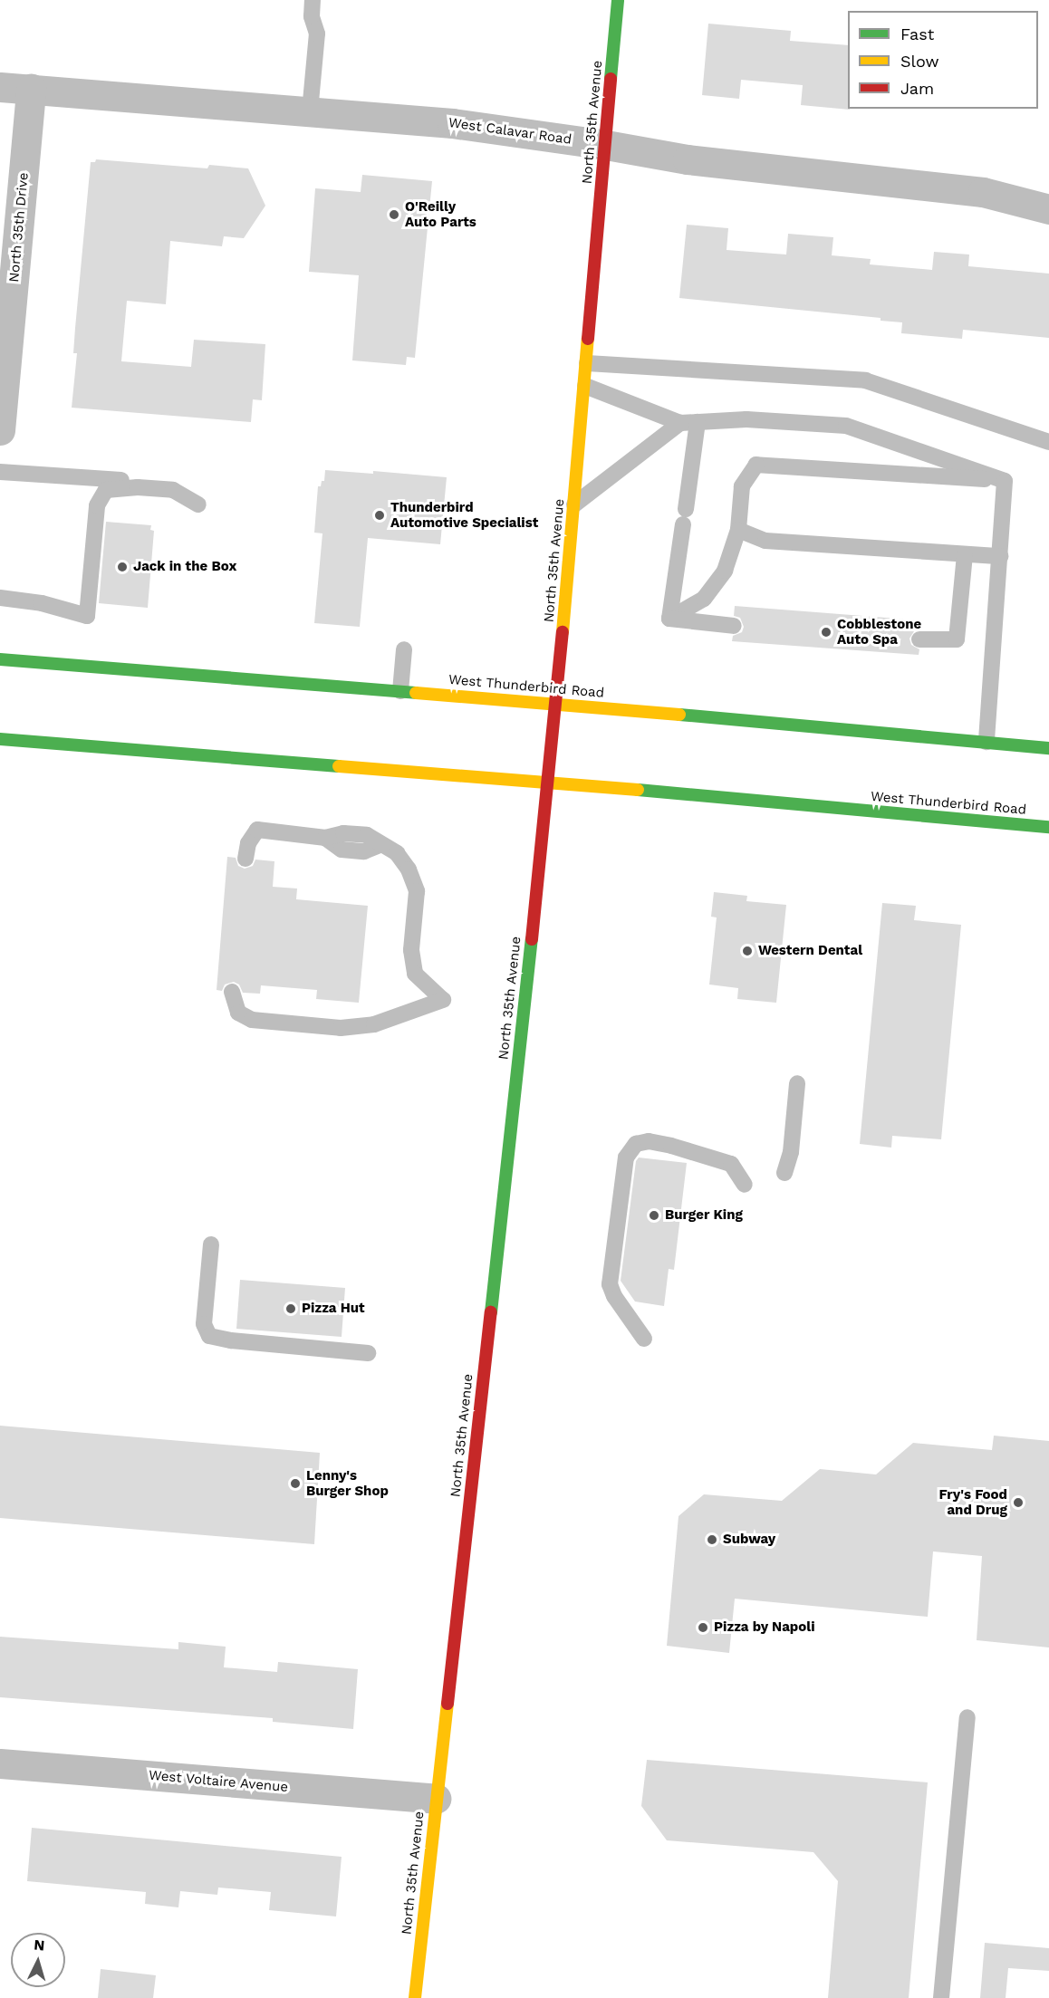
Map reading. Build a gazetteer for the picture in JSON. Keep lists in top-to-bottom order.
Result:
{
  "streets": {
    "main road": ["North 35th Avenue", "West Thunderbird Road"],
    "street": ["West Calavar Road", "North 35th Drive", "West Voltaire Avenue"]
  },
  "crossings": [
    ["North 35th Avenue", "West Calavar Road"],
    ["North 35th Avenue", "West Thunderbird Road"],
    ["North 35th Avenue", "West Voltaire Avenue"],
    ["West Calavar Road", "North 35th Drive"]
  ],
  "places": [
    "O'Reilly Auto Parts",
    "Thunderbird Automotive Specialist",
    "Jack in the Box",
    "Cobblestone Auto Spa",
    "Western Dental",
    "Burger King",
    "Pizza Hut",
    "Lenny's Burger Shop",
    "Fry's Food and Drug",
    "Subway",
    "Pizza by Napoli"
  ],
  "legend": ["Fast", "Slow", "Jam"],
  "north": "top"
}
